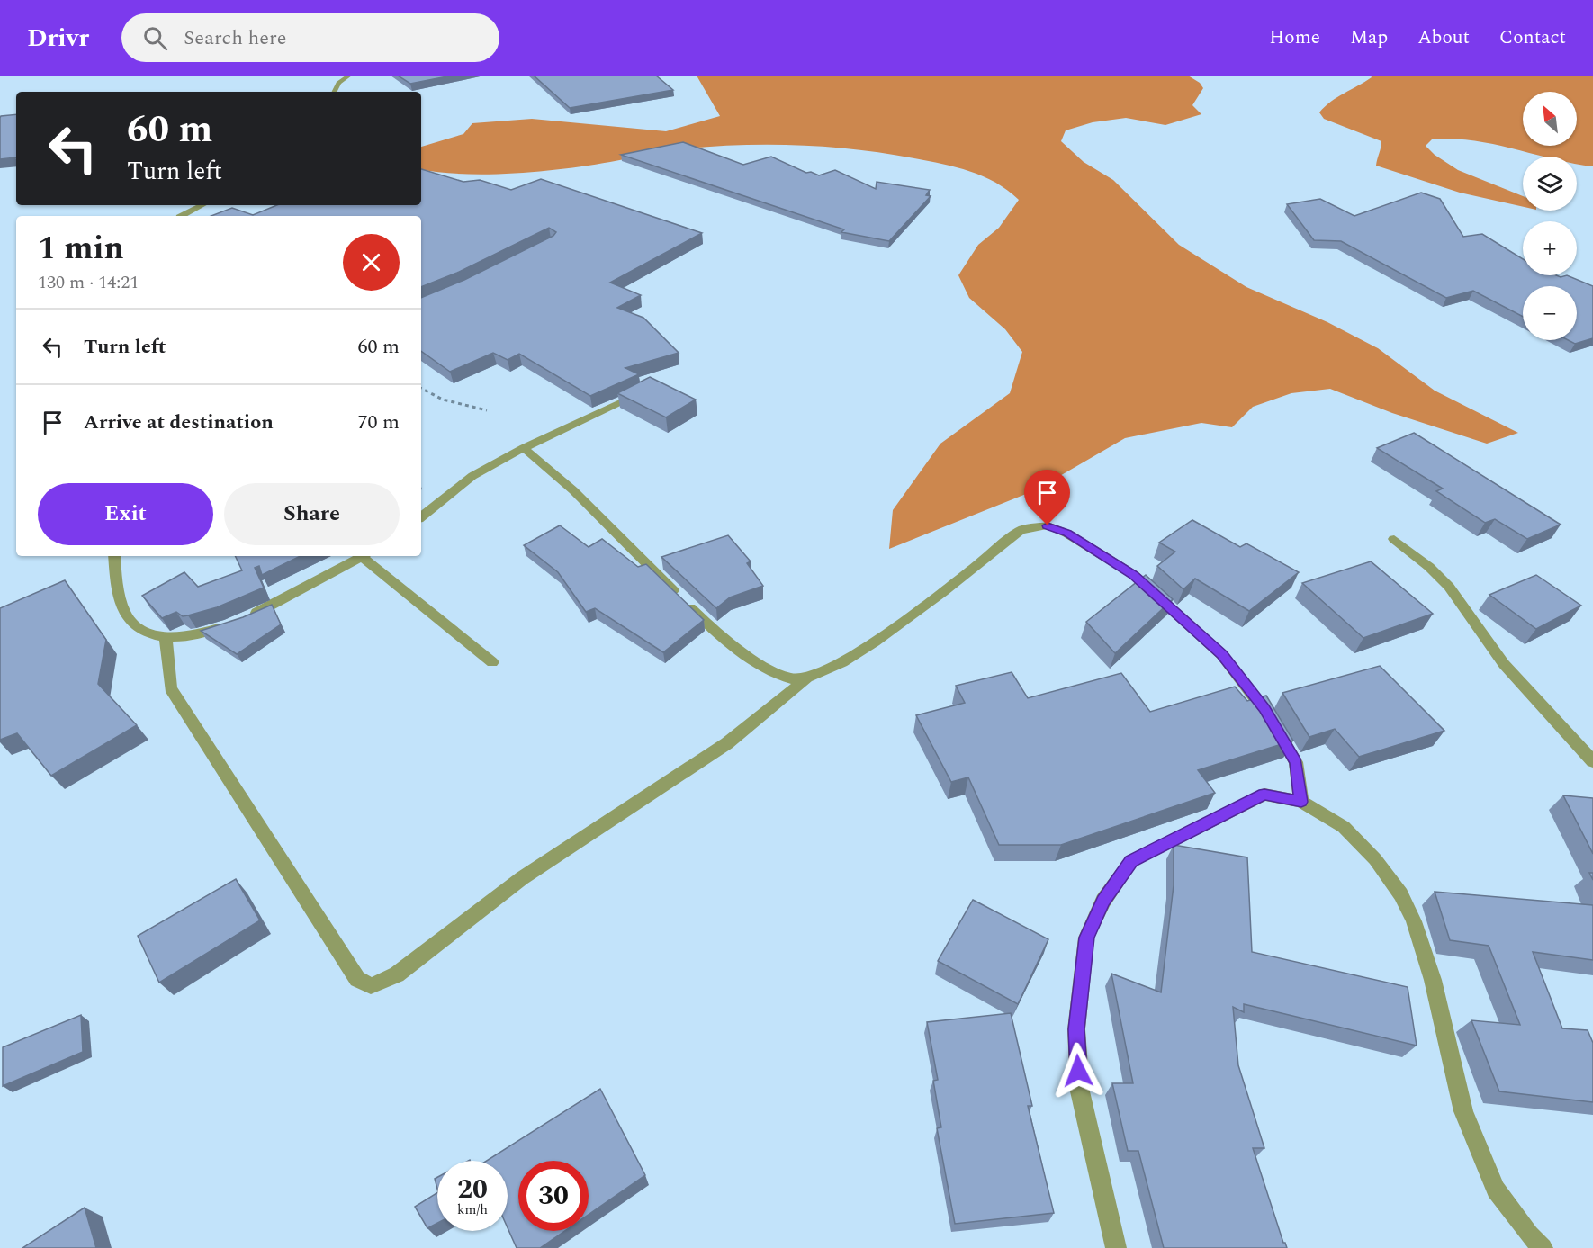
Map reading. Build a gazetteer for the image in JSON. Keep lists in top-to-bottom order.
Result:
{
  "north": "top left",
  "page": {
    "header": "Drivr",
    "search": "Search here",
    "nav": [
      "Home",
      "Map",
      "About",
      "Contact"
    ],
    "map_buttons": ["+", "−"],
    "turn": ["60 m", "Turn left"],
    "heading": ["1 min", "130 m · 14:21"],
    "list": [
      {
        "name": "Turn left",
        "value": "60 m"
      },
      {
        "name": "Arrive at destination",
        "value": "70 m"
      }
    ],
    "buttons": ["Exit", "Share"],
    "speed": "20 km/h",
    "limit": "30"
  }
}
